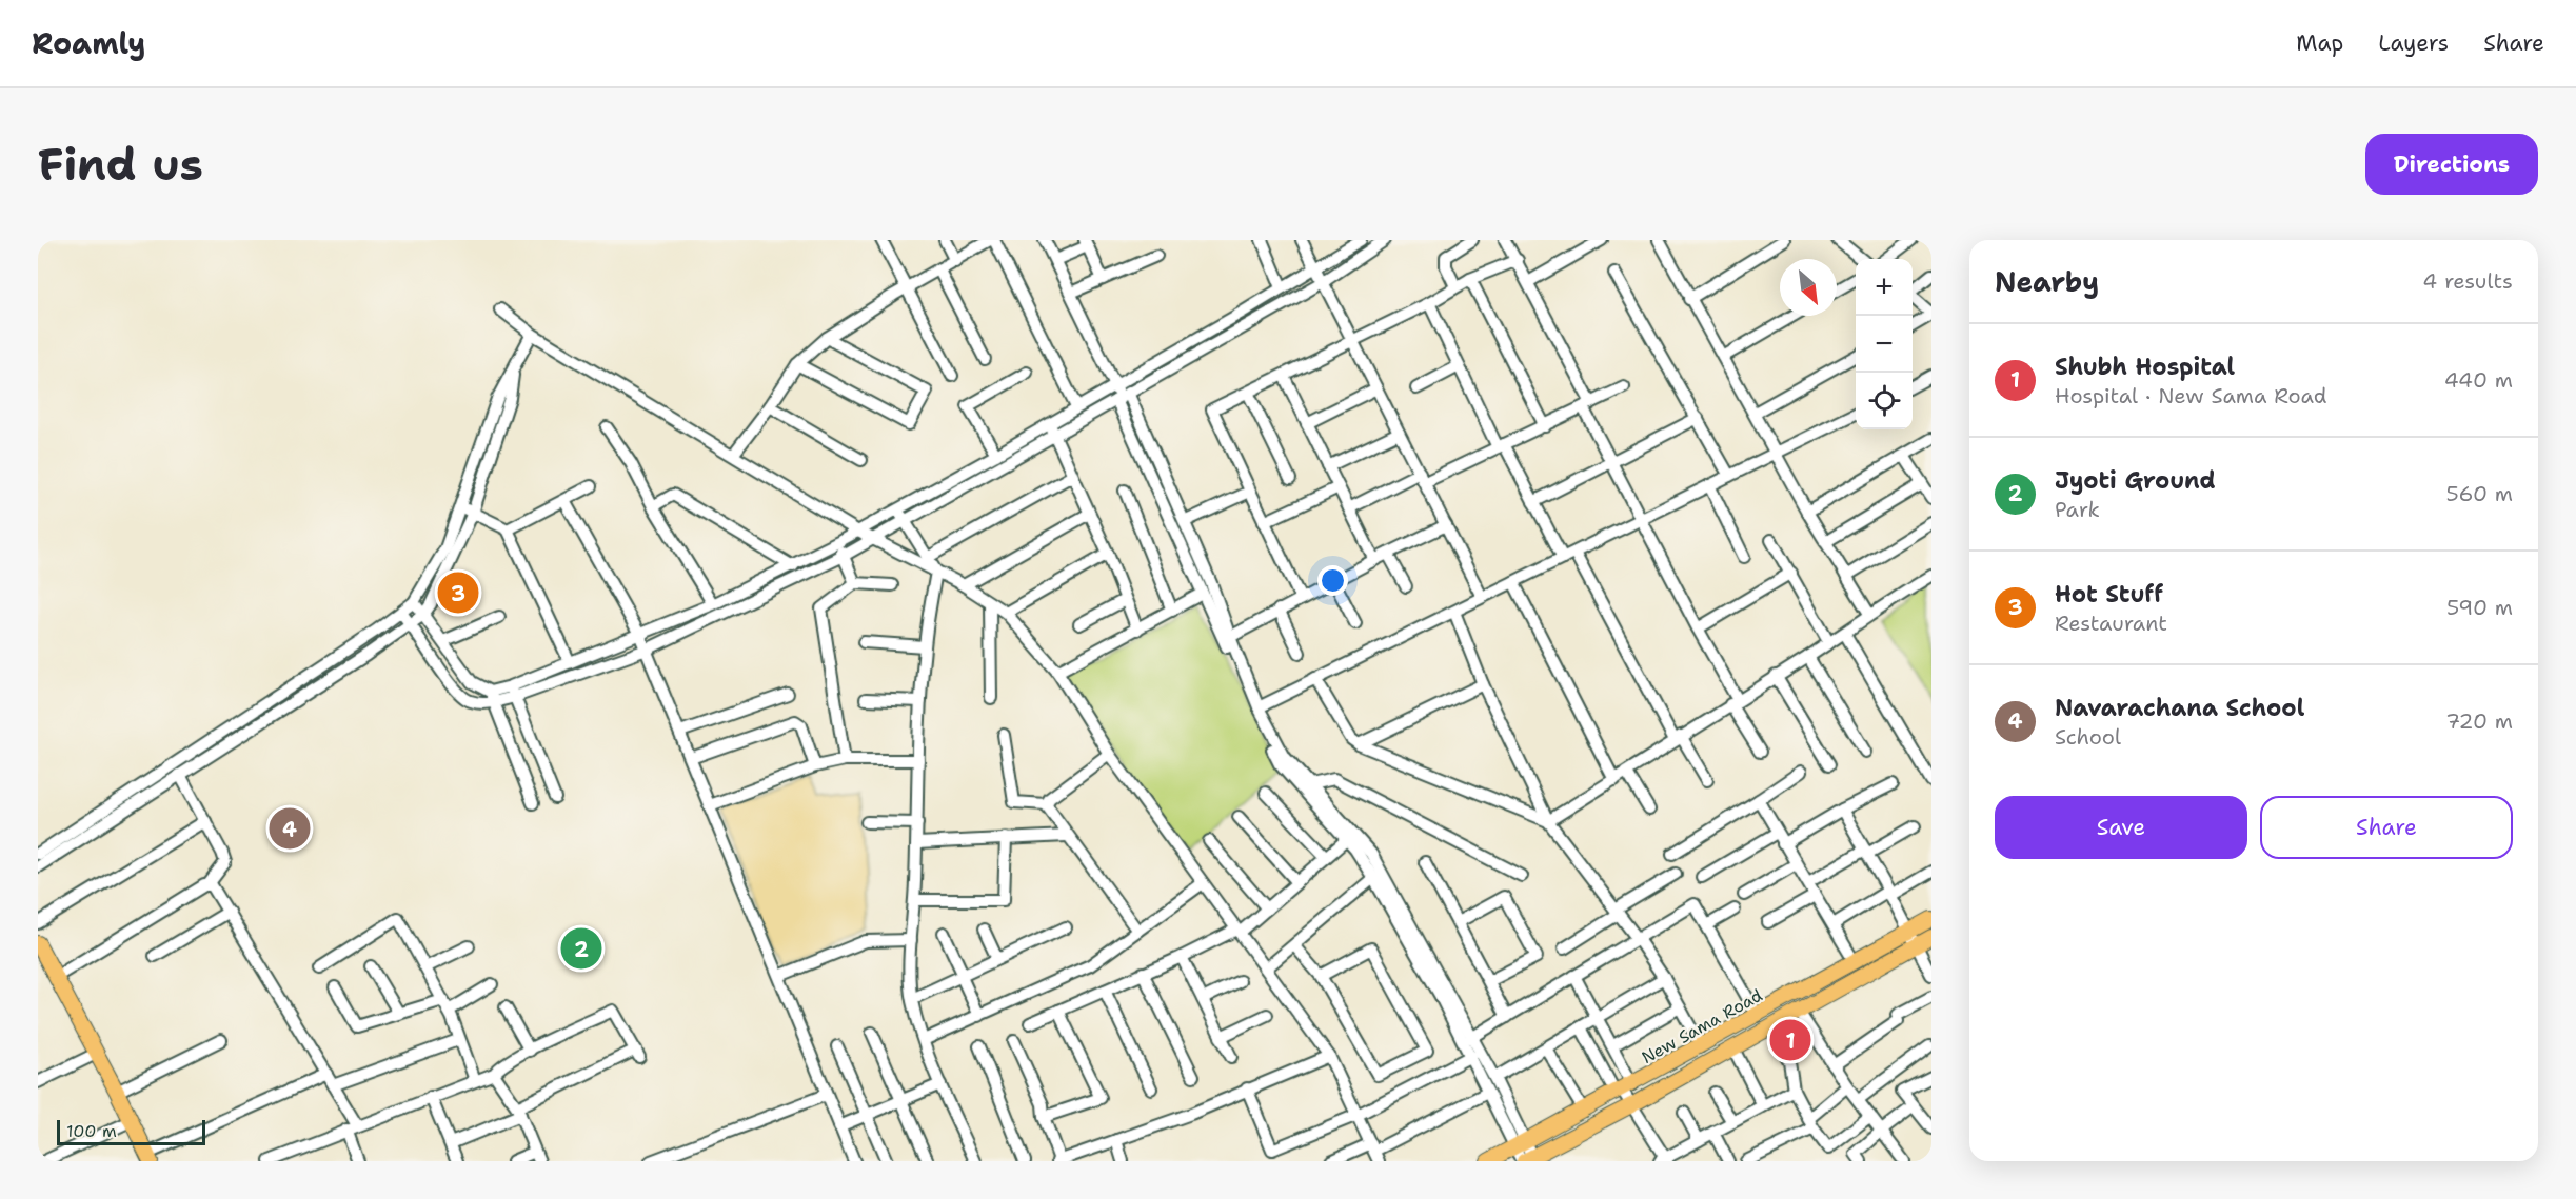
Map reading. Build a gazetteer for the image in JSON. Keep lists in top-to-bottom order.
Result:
{
  "streets": {
    "main road": ["New Sama Road"]
  },
  "scale_bar": "100 m",
  "north": "bottom right",
  "page": {
    "header": "Roamly",
    "nav": ["Map", "Layers", "Share"],
    "buttons": [
      "Directions",
      ["Save", "Share"]
    ],
    "title": "Find us",
    "heading": ["Nearby", "4 results"],
    "map_buttons": ["+", "−"],
    "list": [
      {
        "mark": "1",
        "name": "Shubh Hospital",
        "note": "Hospital · New Sama Road",
        "value": "440 m"
      },
      {
        "mark": "2",
        "name": "Jyoti Ground",
        "note": "Park",
        "value": "560 m"
      },
      {
        "mark": "3",
        "name": "Hot Stuff",
        "note": "Restaurant",
        "value": "590 m"
      },
      {
        "mark": "4",
        "name": "Navarachana School",
        "note": "School",
        "value": "720 m"
      }
    ],
    "pins": [
      "3",
      "4",
      "2",
      "1"
    ],
    "scale": "100 m"
  }
}
